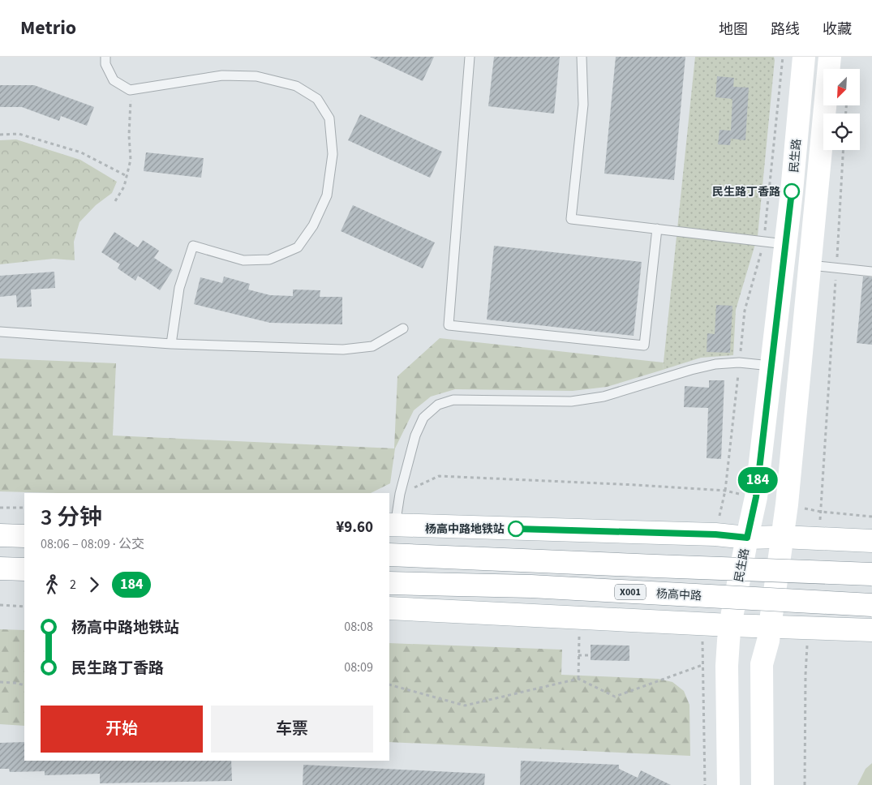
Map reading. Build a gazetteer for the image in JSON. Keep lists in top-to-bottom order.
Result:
{
  "streets": {
    "main road": ["民生路", "X001", "杨高中路"]
  },
  "places": ["民生路丁香路", "杨高中路地铁站"],
  "lines": ["bus line 184"],
  "north": "bottom left",
  "page": {
    "header": "Metrio",
    "nav": ["地图", "路线", "收藏"],
    "on_map": "184",
    "heading": ["3 分钟", "08:06 – 08:09 · 公交", "¥9.60"],
    "legs": ["2", "184"],
    "list": [
      {
        "name": "杨高中路地铁站",
        "value": "08:08"
      },
      {
        "name": "民生路丁香路",
        "value": "08:09"
      }
    ],
    "buttons": ["开始", "车票"]
  }
}
